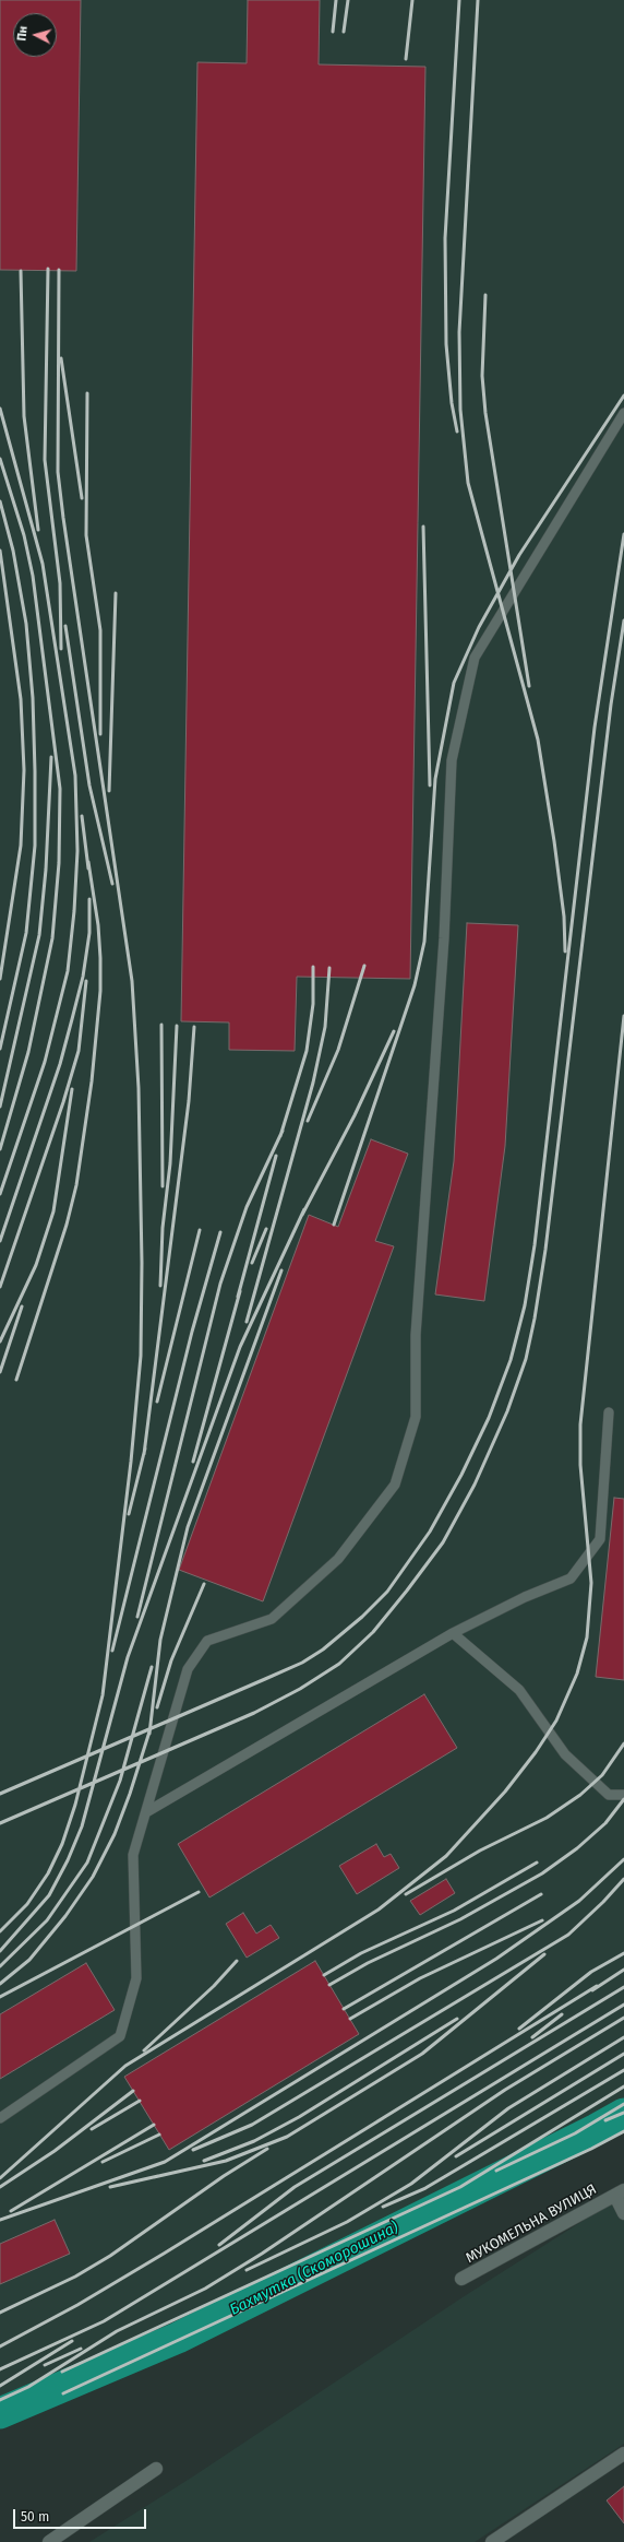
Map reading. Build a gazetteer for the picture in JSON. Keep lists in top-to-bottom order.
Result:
{
  "streets": {
    "street": ["МУКОМЕЛЬНА ВУЛИЦЯ"]
  },
  "water": ["Бахмутка (Скоморошина)"],
  "scale_bar": "50 m",
  "north": "left"
}
